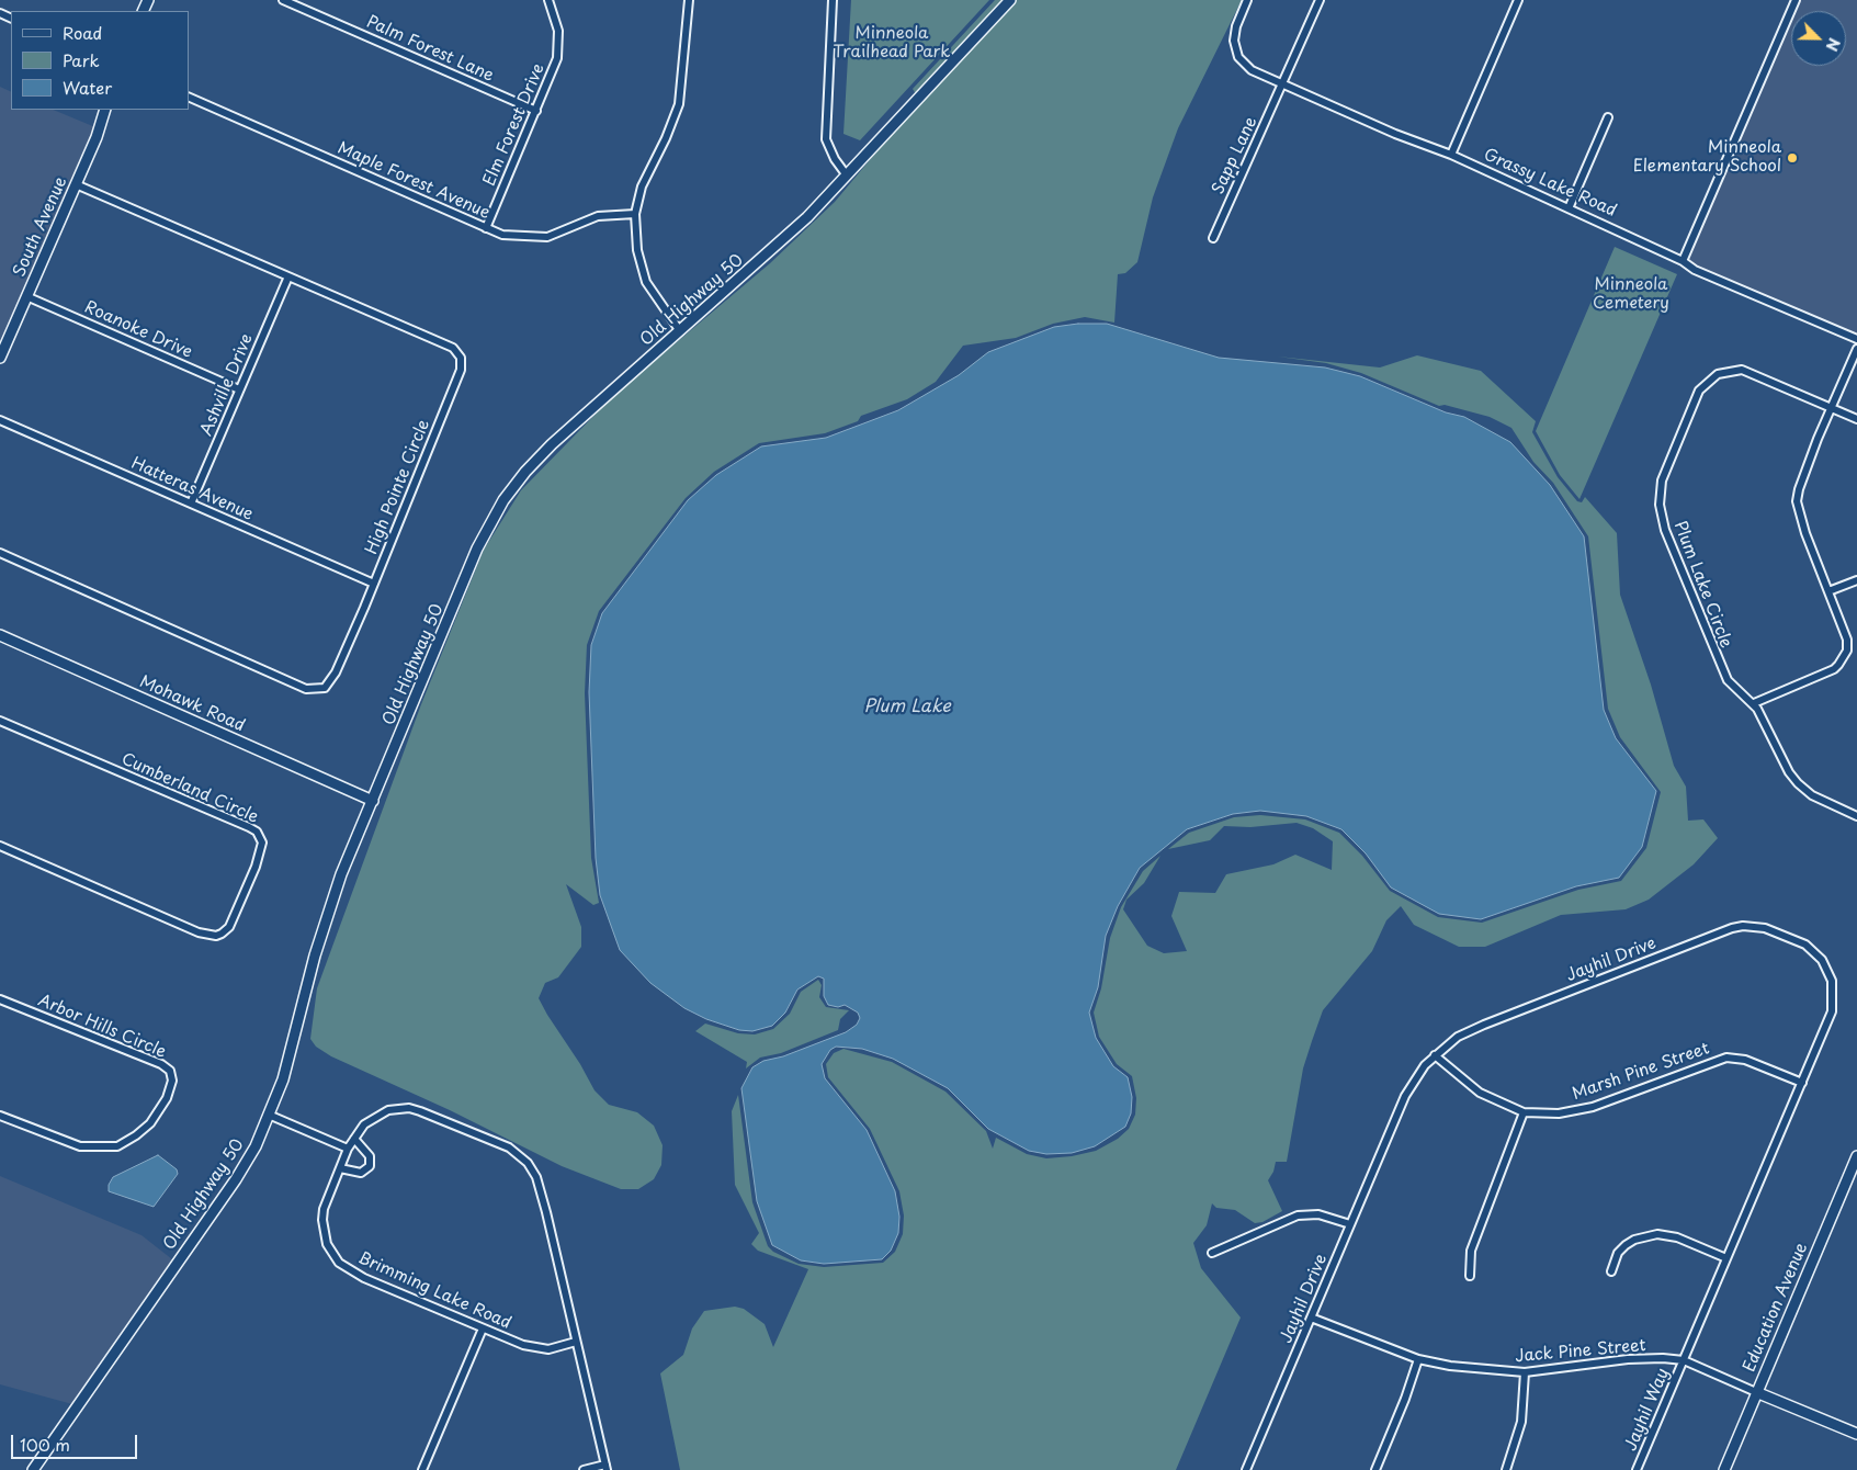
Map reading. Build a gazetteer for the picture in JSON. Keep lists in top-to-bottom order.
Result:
{
  "streets": {
    "main road": [
      "South Avenue",
      "Old Highway 50",
      "Mohawk Road",
      "Education Avenue"
    ],
    "street": [
      "Palm Forest Lane",
      "Elm Forest Drive",
      "Sapp Lane",
      "Maple Forest Avenue",
      "Grassy Lake Road",
      "Roanoke Drive",
      "Ashville Drive",
      "High Pointe Circle",
      "Hatteras Avenue",
      "Plum Lake Circle",
      "Cumberland Circle",
      "Jayhil Drive",
      "Arbor Hills Circle",
      "Marsh Pine Street",
      "Brimming Lake Road",
      "Jack Pine Street",
      "Jayhil Way"
    ]
  },
  "crossings": [
    ["Palm Forest Lane", "Elm Forest Drive"],
    ["Elm Forest Drive", "Maple Forest Avenue"],
    ["Sapp Lane", "Grassy Lake Road"],
    ["South Avenue", "Roanoke Drive"],
    ["South Avenue", "High Pointe Circle"],
    ["Old Highway 50", "Mohawk Road"],
    ["Roanoke Drive", "Ashville Drive"],
    ["Ashville Drive", "High Pointe Circle"],
    ["Ashville Drive", "Hatteras Avenue"],
    ["High Pointe Circle", "Hatteras Avenue"],
    ["Jayhil Drive", "Marsh Pine Street"],
    ["Jayhil Drive", "Jack Pine Street"],
    ["Jayhil Drive", "Jayhil Way"],
    ["Education Avenue", "Jack Pine Street"],
    ["Jack Pine Street", "Jayhil Way"]
  ],
  "water": ["Plum Lake"],
  "parks": ["Minneola Trailhead Park", "Minneola Cemetery"],
  "places": ["Minneola Elementary School"],
  "legend": ["Road", "Park", "Water"],
  "scale_bar": "100 m",
  "north": "bottom right"
}
